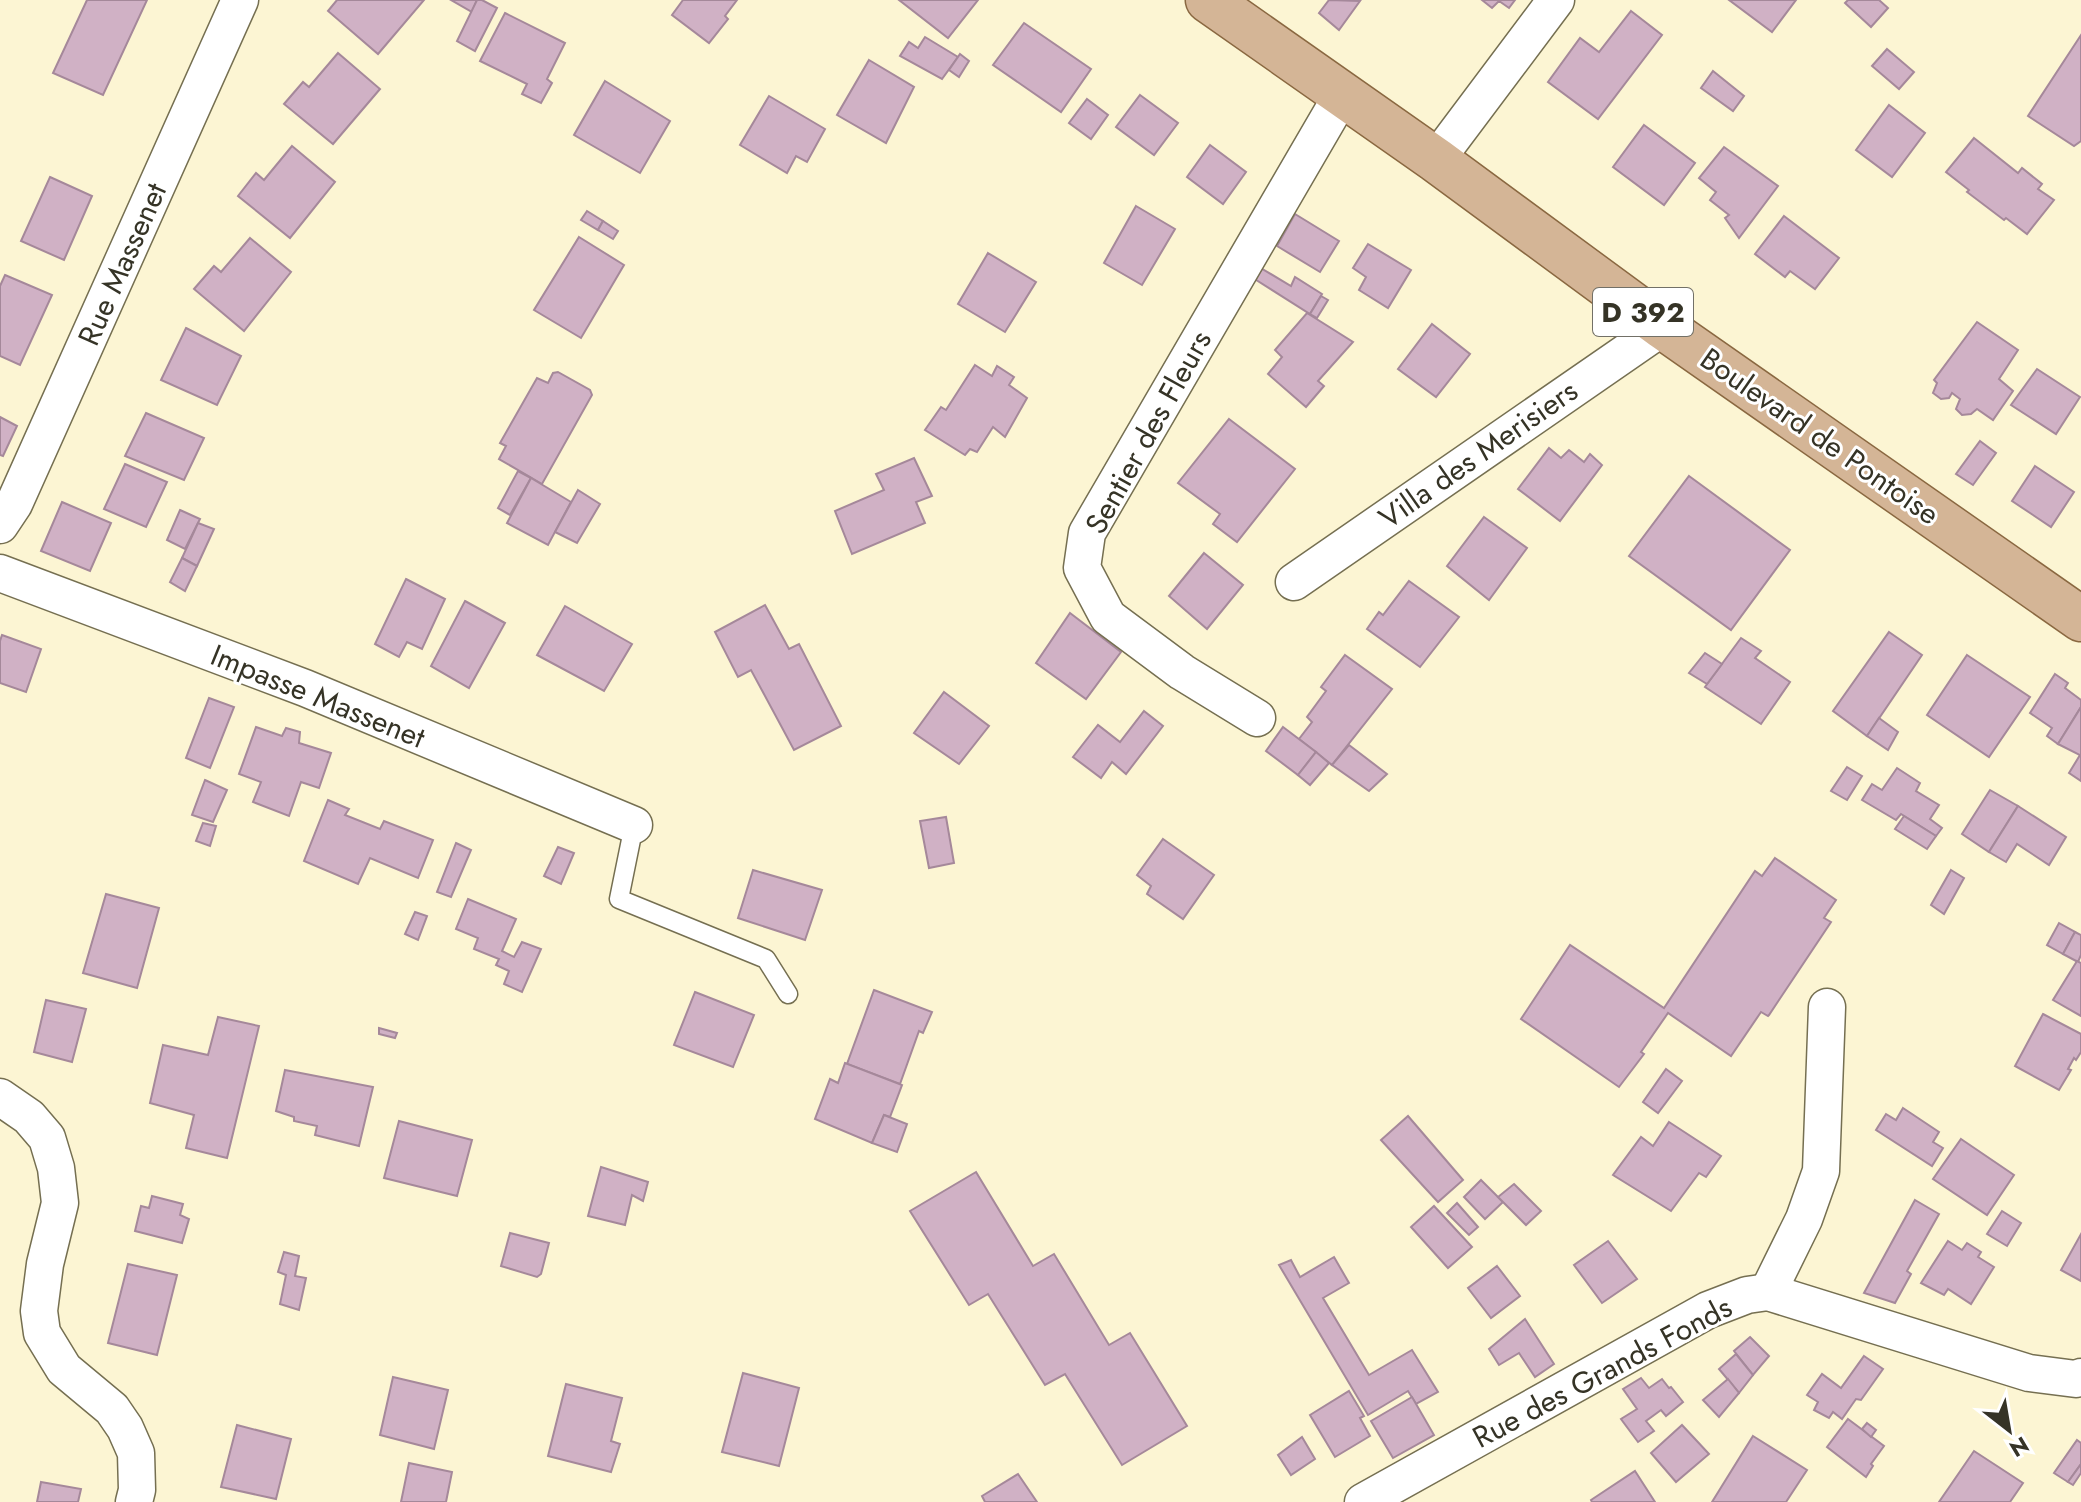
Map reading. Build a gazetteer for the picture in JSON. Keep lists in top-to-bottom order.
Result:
{
  "streets": {
    "main road": ["D 392", "Boulevard de Pontoise"],
    "street": [
      "Rue Massenet",
      "Sentier des Fleurs",
      "Villa des Merisiers",
      "Impasse Massenet",
      "Rue des Grands Fonds"
    ]
  },
  "crossings": [
    ["Sentier des Fleurs", "Boulevard de Pontoise"],
    ["Boulevard de Pontoise", "Villa des Merisiers"]
  ],
  "north": "bottom right"
}
